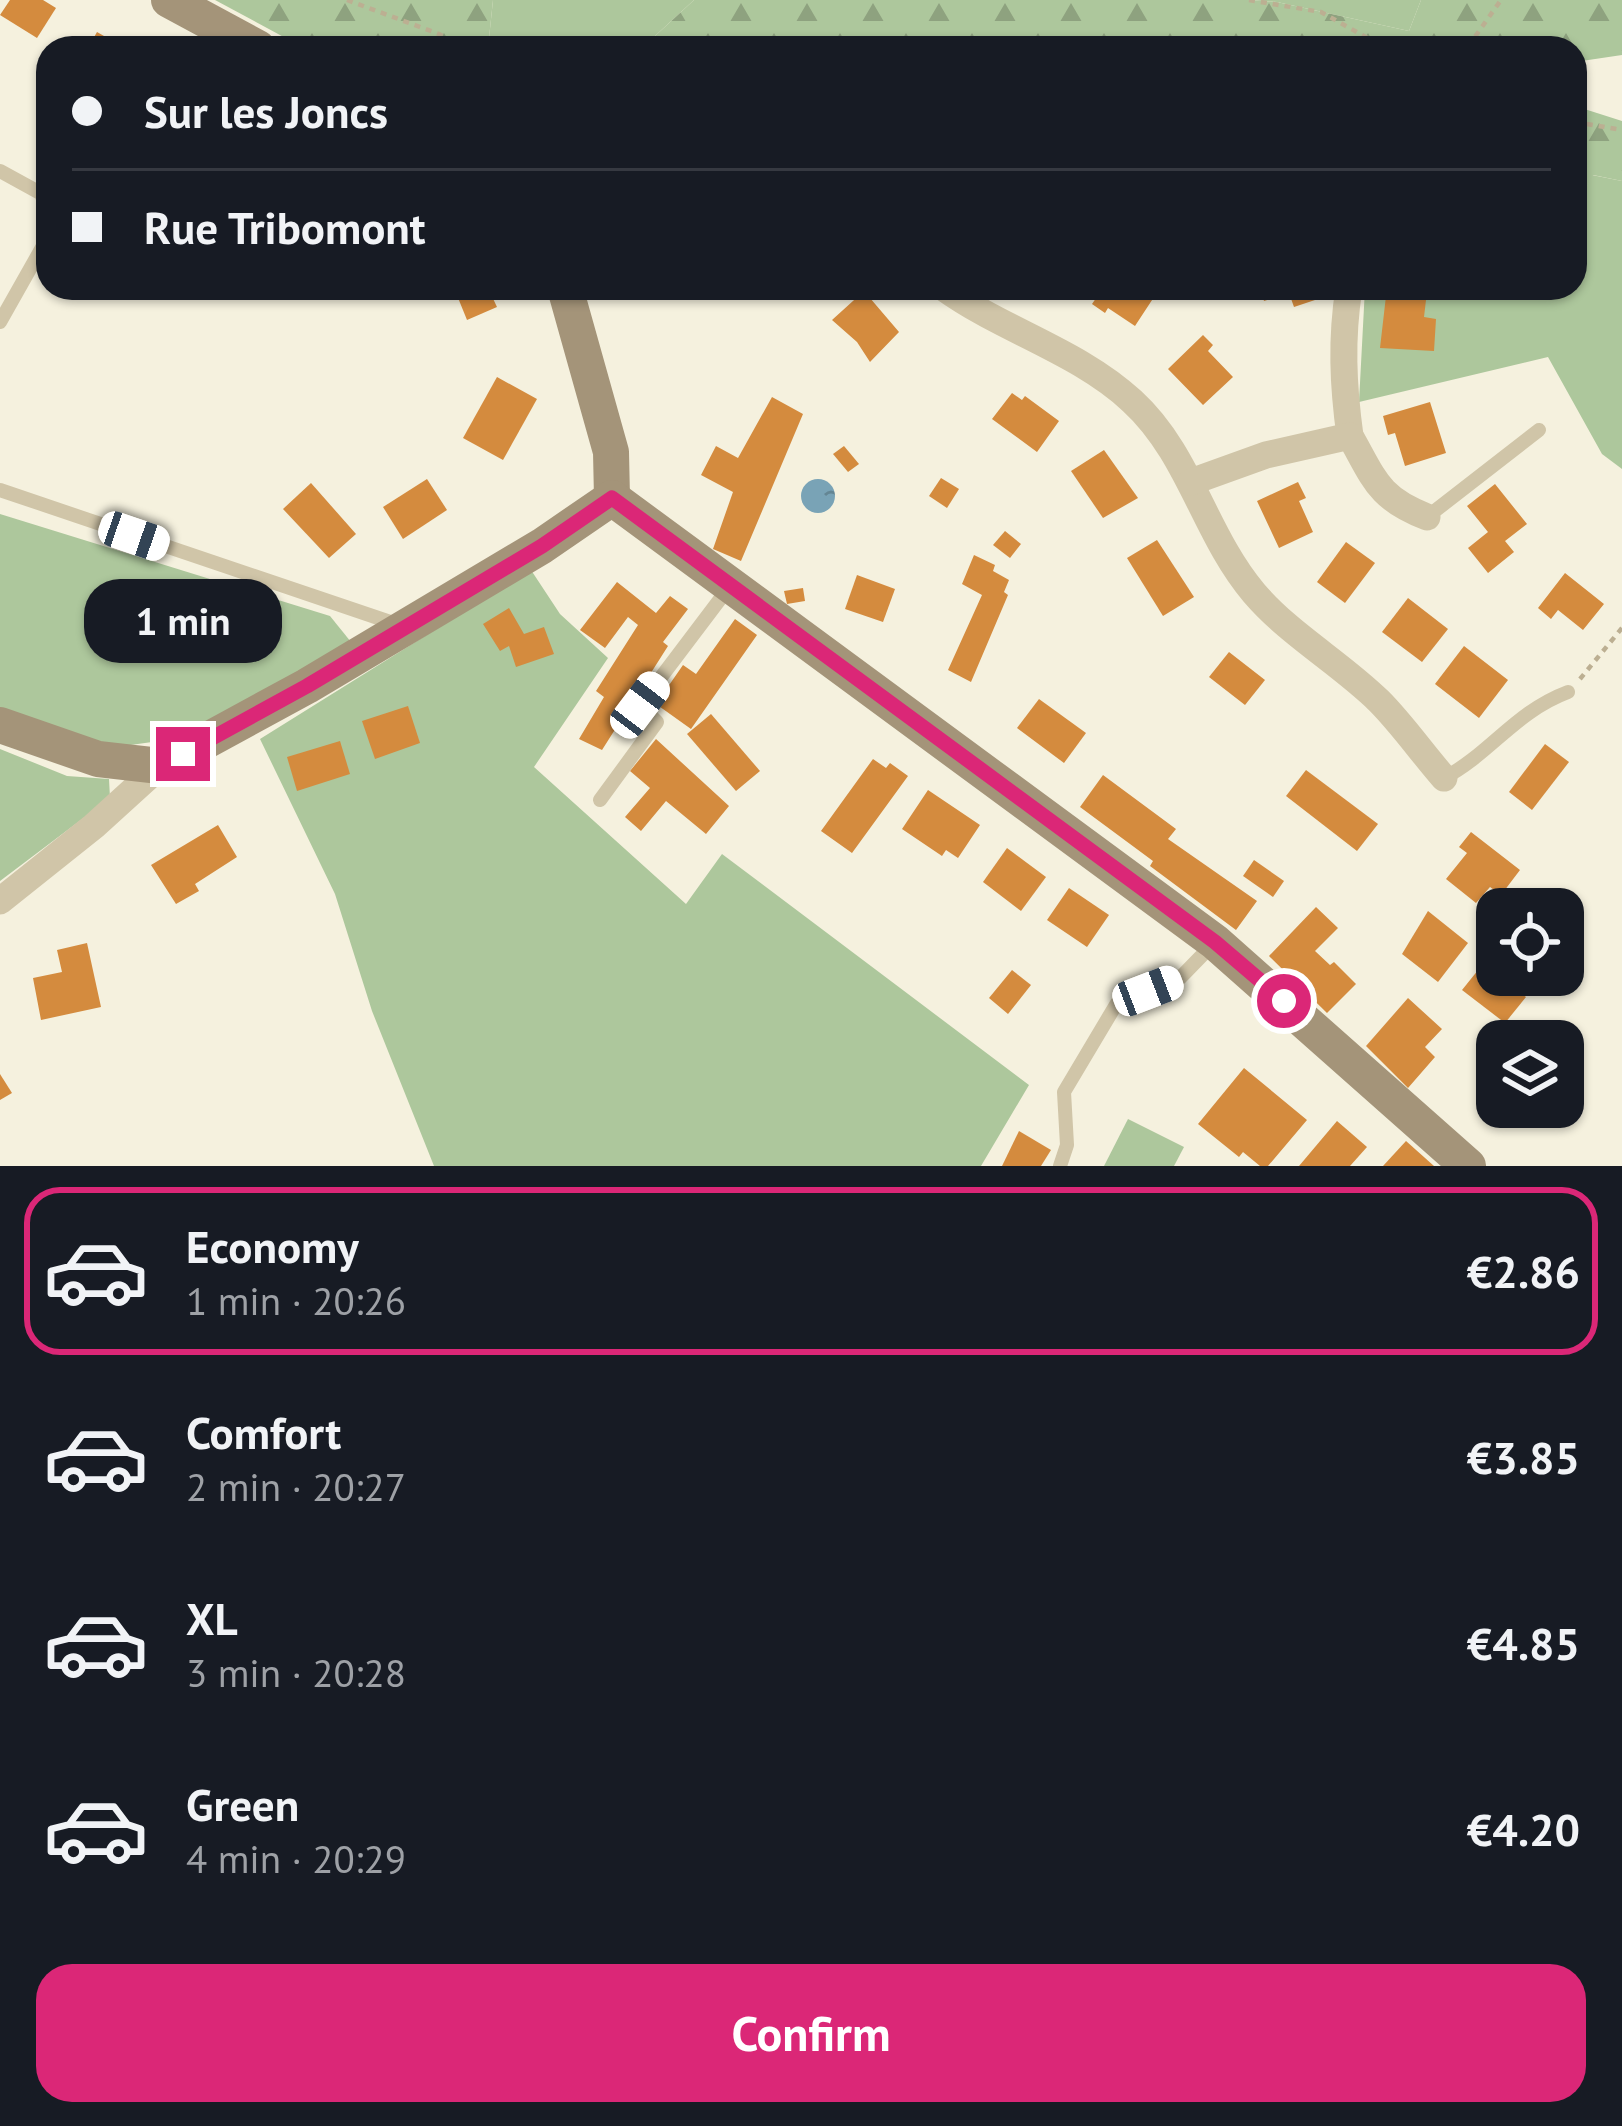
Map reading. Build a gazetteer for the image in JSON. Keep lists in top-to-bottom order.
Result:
{
  "page": {
    "banner": ["Sur les Joncs", "Rue Tribomont"],
    "bubble": "1 min",
    "list": [
      {
        "name": "Economy",
        "note": "1 min · 20:26",
        "value": "€2.86"
      },
      {
        "name": "Comfort",
        "note": "2 min · 20:27",
        "value": "€3.85"
      },
      {
        "name": "XL",
        "note": "3 min · 20:28",
        "value": "€4.85"
      },
      {
        "name": "Green",
        "note": "4 min · 20:29",
        "value": "€4.20"
      }
    ],
    "buttons": "Confirm"
  }
}
